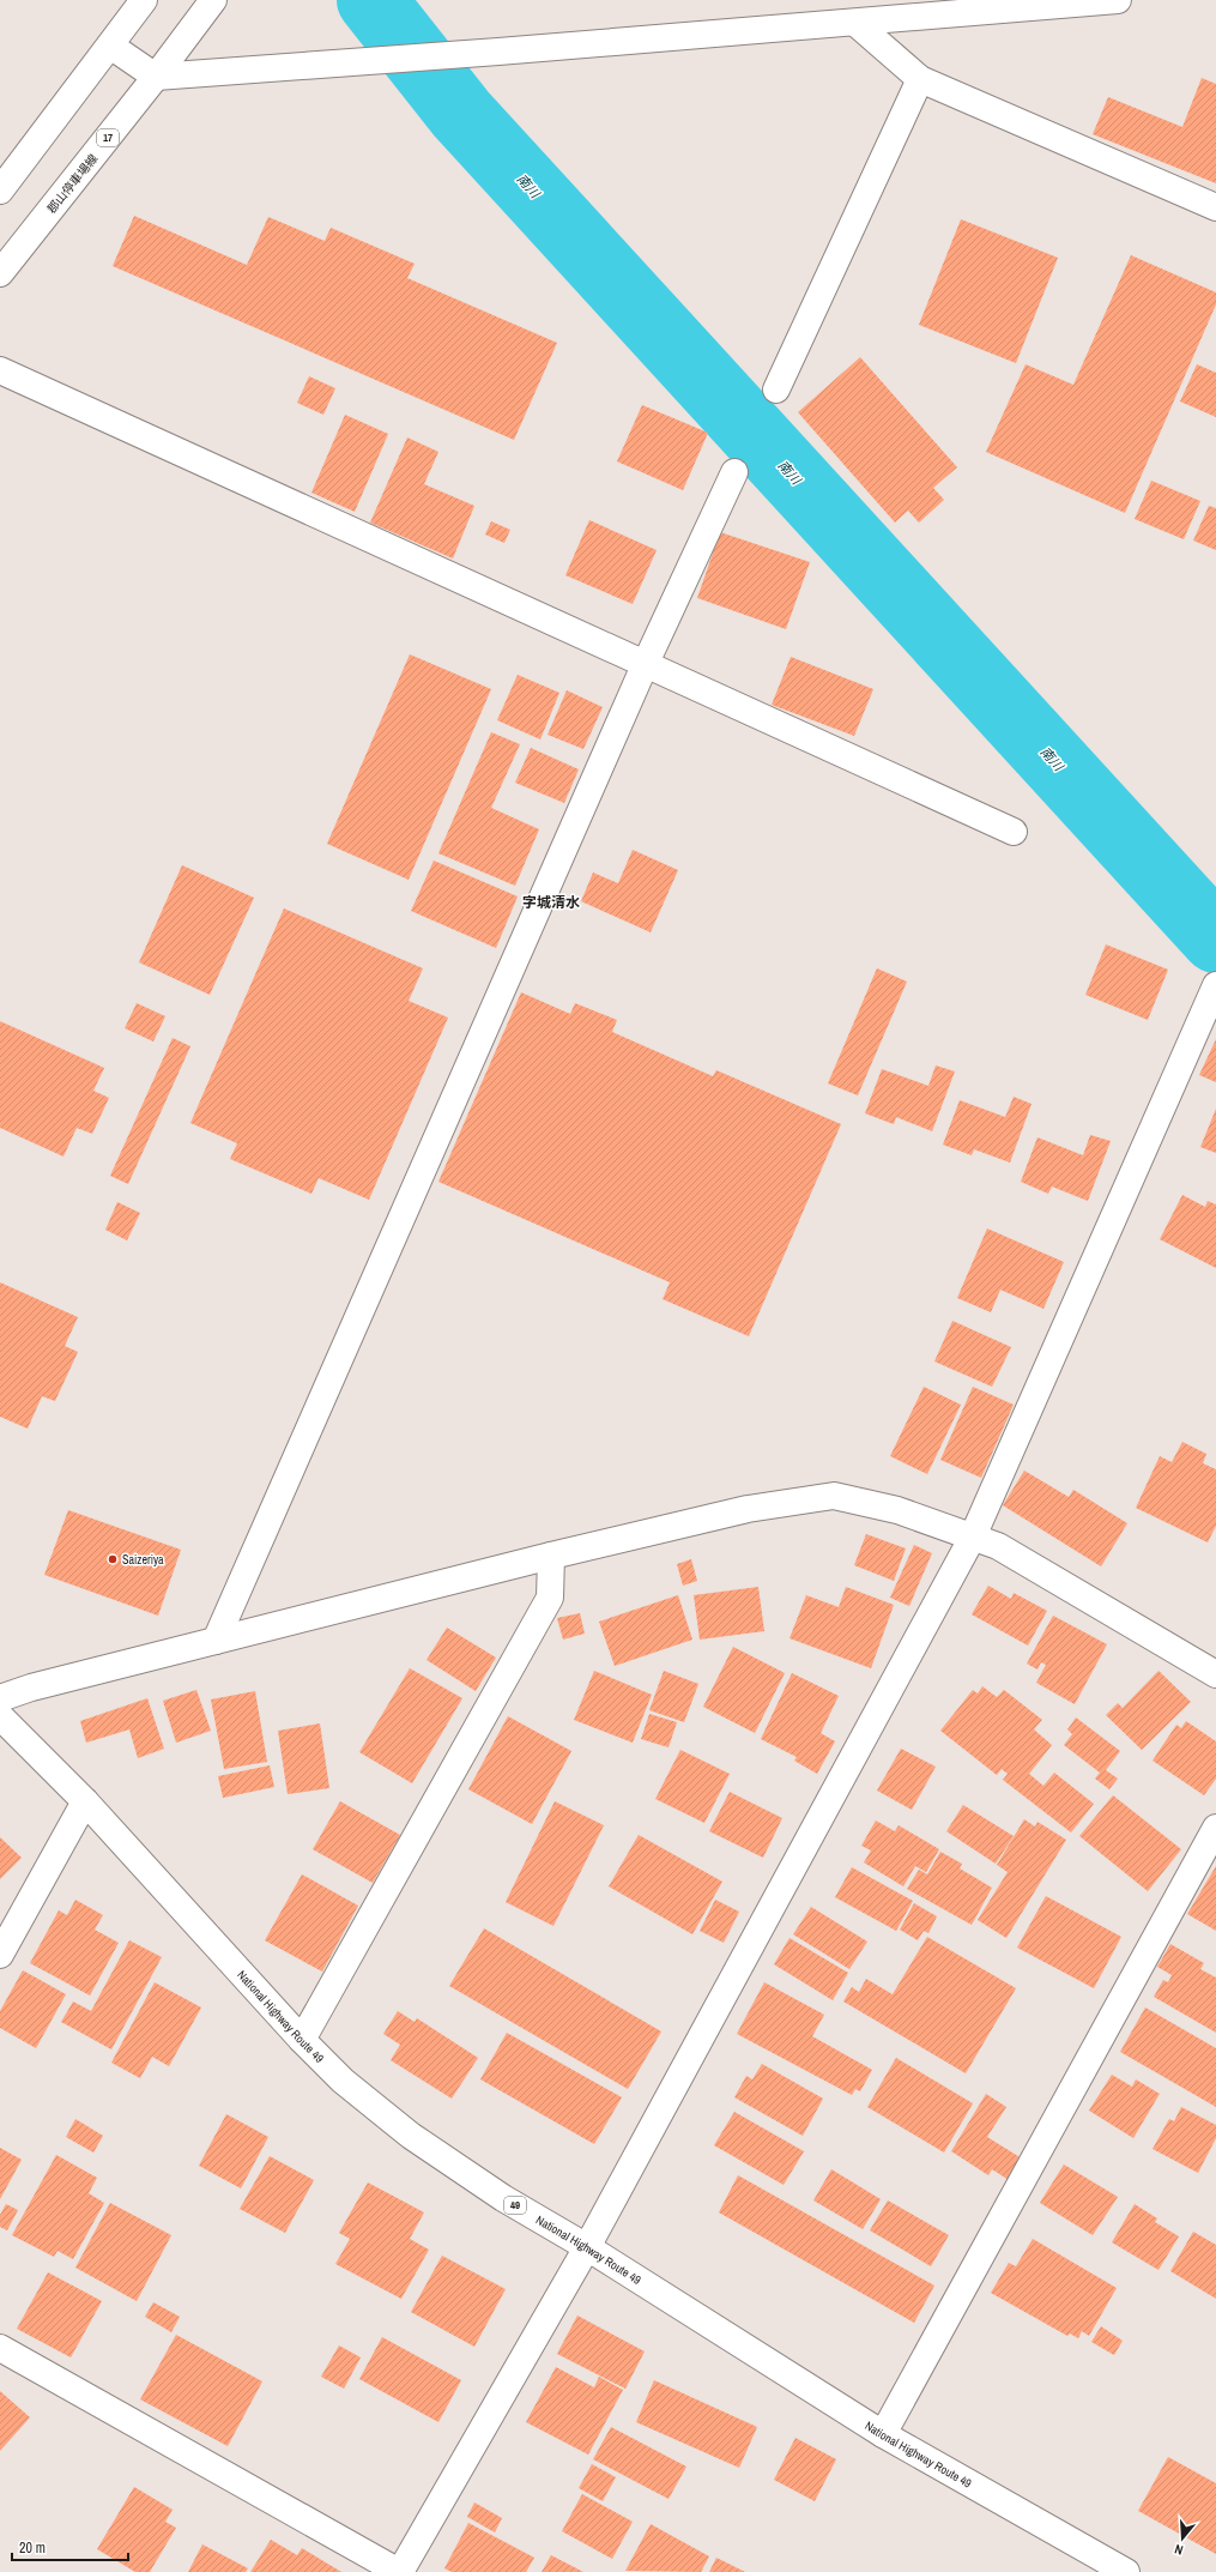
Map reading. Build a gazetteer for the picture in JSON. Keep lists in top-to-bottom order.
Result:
{
  "streets": {
    "main road": [
      "17",
      "郡山停車場線",
      "National Highway Route 49",
      "49"
    ]
  },
  "districts": ["字城清水"],
  "water": ["南川"],
  "places": ["Saizeriya"],
  "scale_bar": "20 m",
  "north": "bottom"
}
